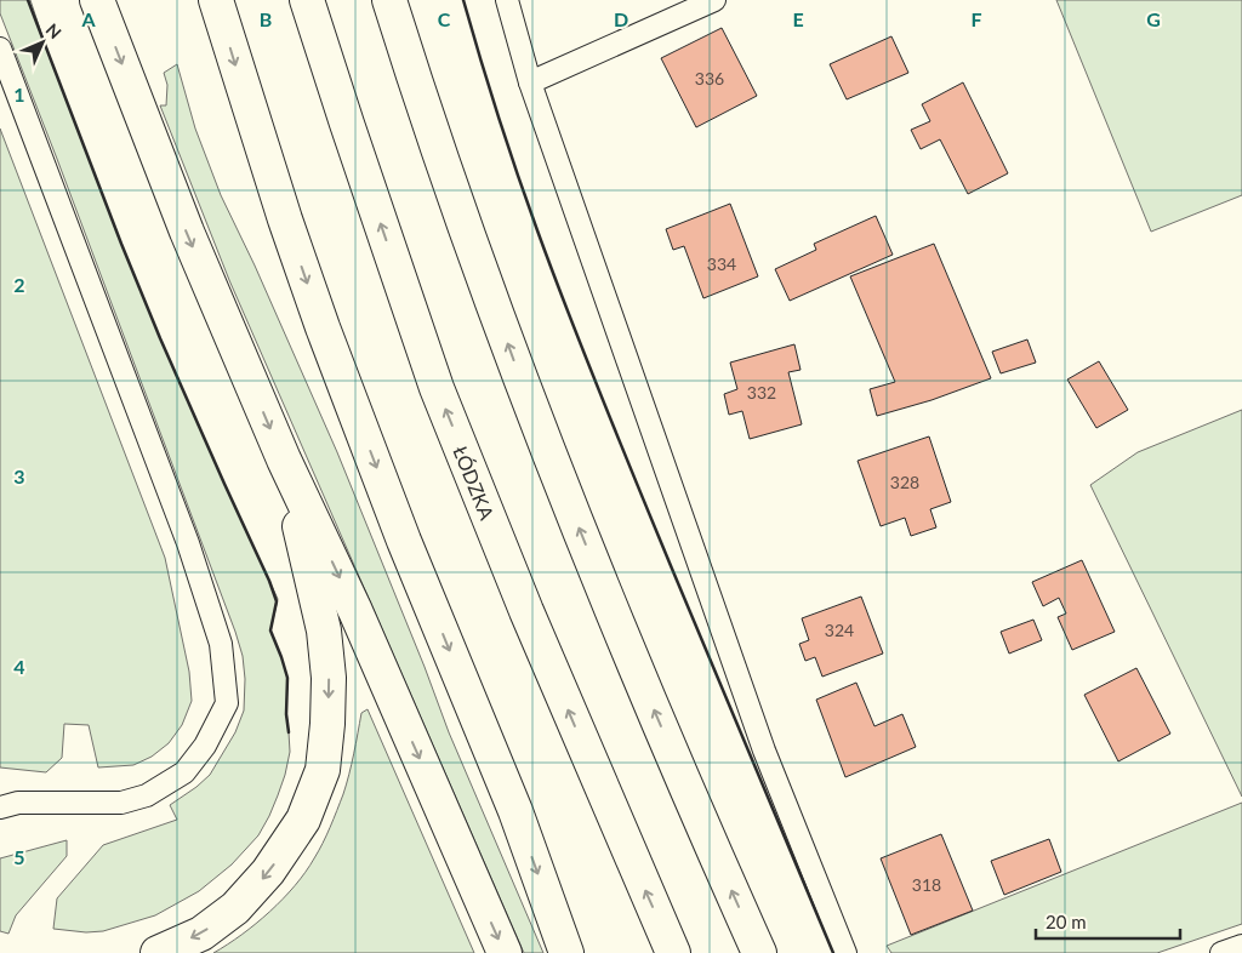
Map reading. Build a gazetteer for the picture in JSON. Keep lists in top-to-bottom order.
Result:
{
  "streets": {
    "main road": ["ŁÓDZKA"]
  },
  "house_numbers": [
    "336",
    "334",
    "332",
    "328",
    "324",
    "318"
  ],
  "scale_bar": "20 m",
  "north": "top right",
  "grid": {
    "columns": [
      "A",
      "B",
      "C",
      "D",
      "E",
      "F",
      "G"
    ],
    "rows": [
      "1",
      "2",
      "3",
      "4",
      "5"
    ]
  }
}
